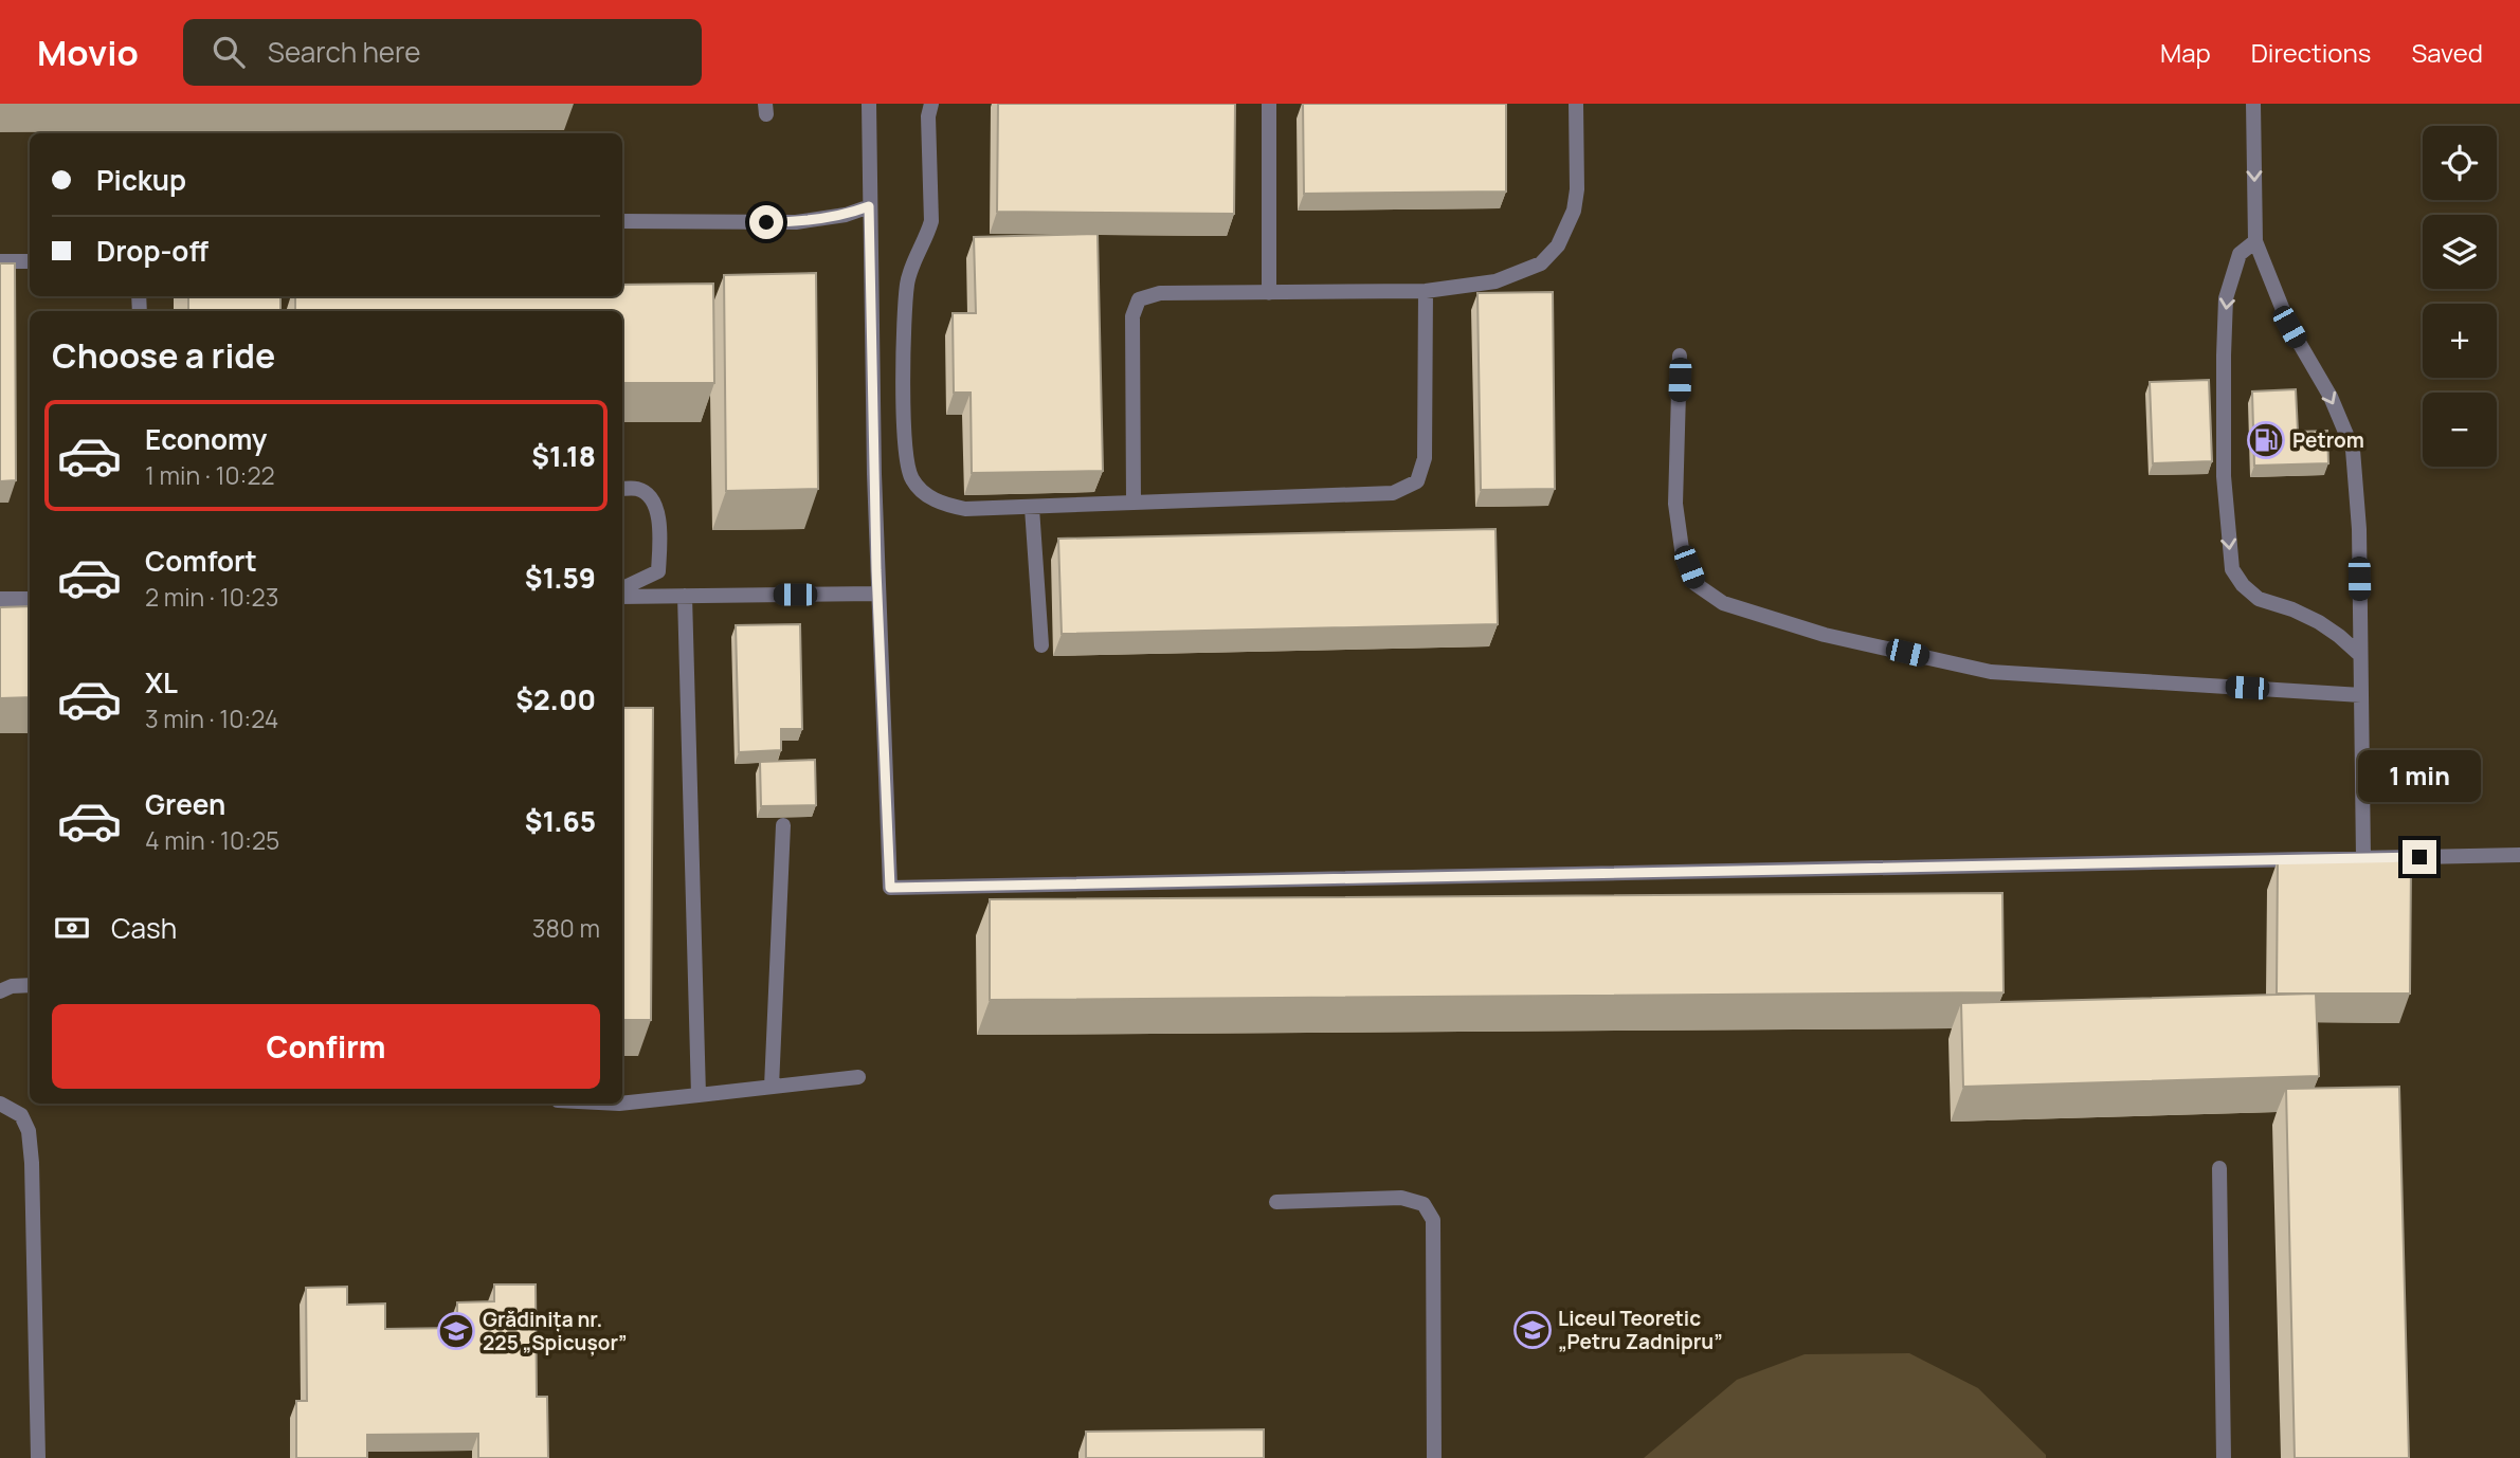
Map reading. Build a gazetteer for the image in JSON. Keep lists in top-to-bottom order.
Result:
{
  "places": {
    "fuel station": ["Petrom"],
    "school or university": ["Liceul Teoretic „Petru Zadnipru”", "Grădinița nr. 225 „Spicușor”"]
  },
  "page": {
    "header": "Movio",
    "search": "Search here",
    "nav": ["Map", "Directions", "Saved"],
    "map_buttons": ["+", "−"],
    "banner": ["Pickup", "Drop-off"],
    "heading": "Choose a ride",
    "list": [
      {
        "name": "Economy",
        "note": "1 min · 10:22",
        "value": "$1.18"
      },
      {
        "name": "Comfort",
        "note": "2 min · 10:23",
        "value": "$1.59"
      },
      {
        "name": "XL",
        "note": "3 min · 10:24",
        "value": "$2.00"
      },
      {
        "name": "Green",
        "note": "4 min · 10:25",
        "value": "$1.65"
      }
    ],
    "bubble": "1 min",
    "pay": ["Cash", "380 m"],
    "buttons": "Confirm"
  }
}
